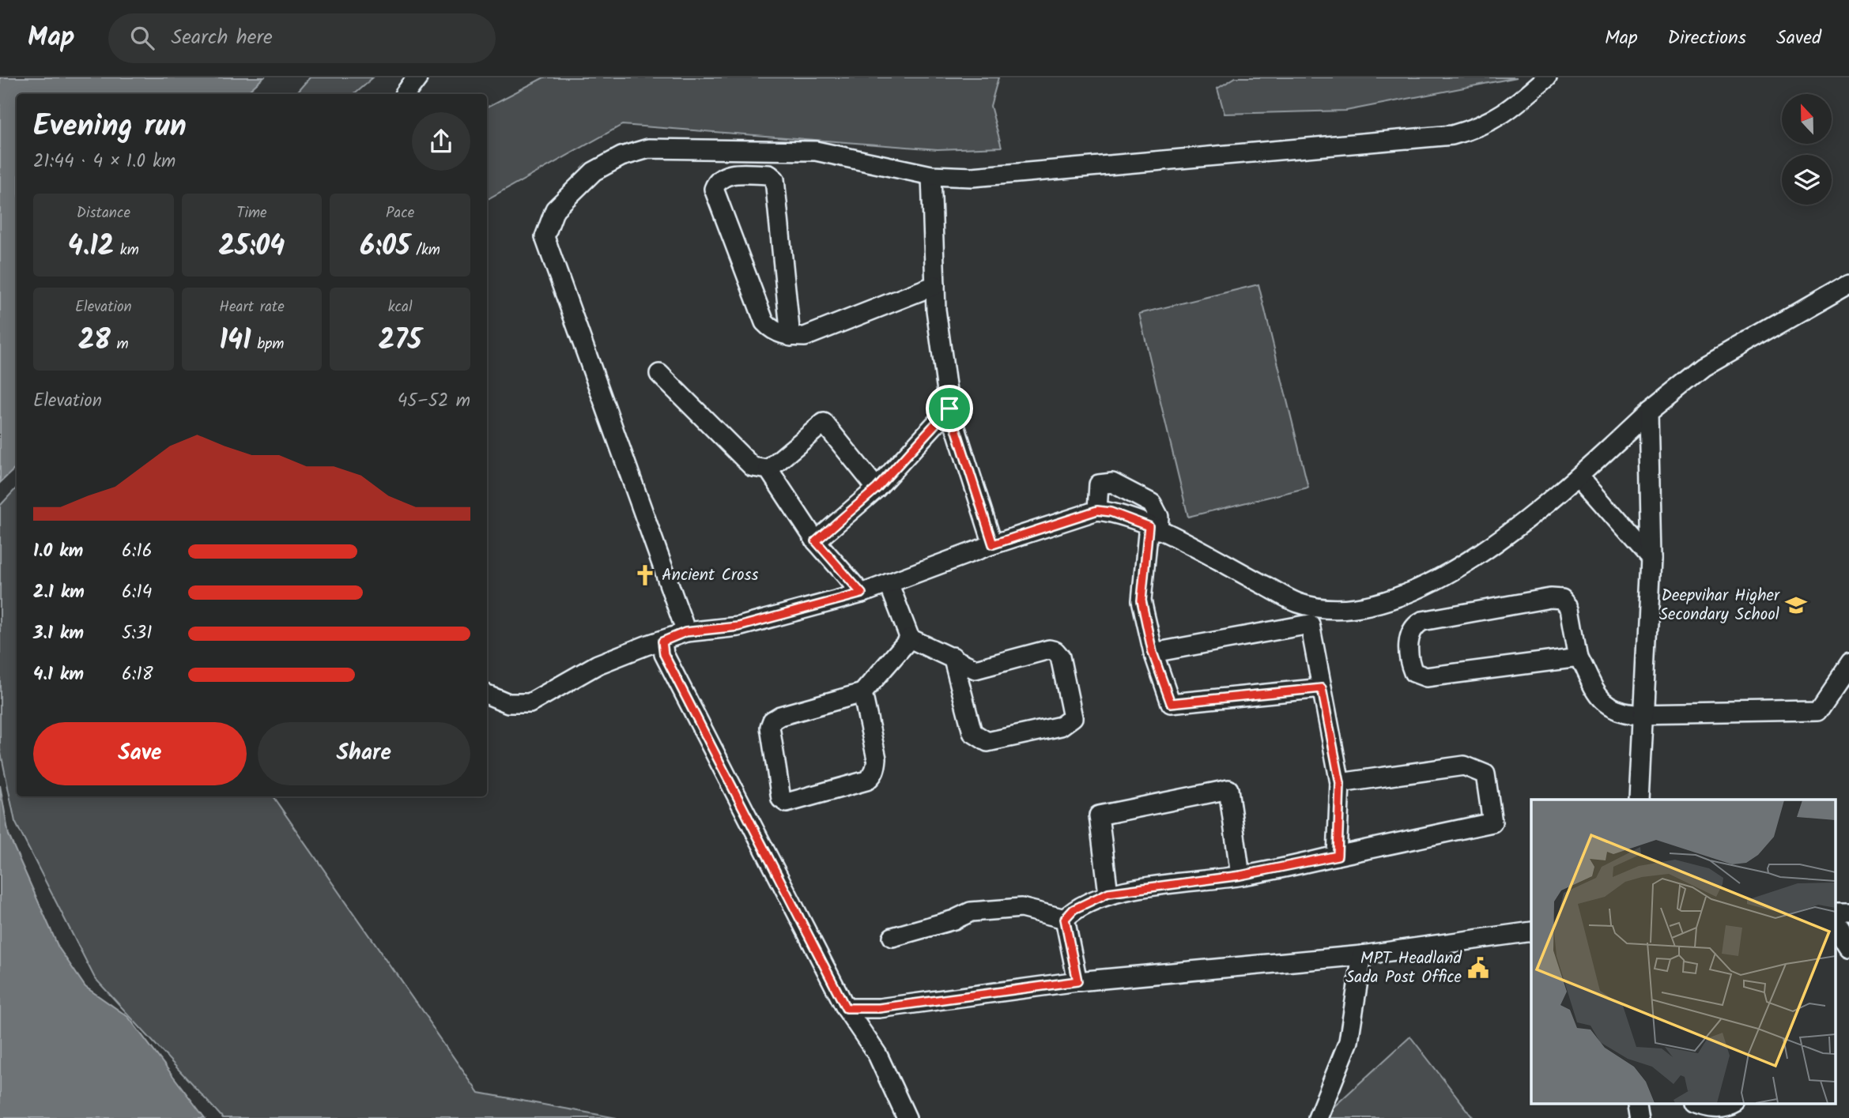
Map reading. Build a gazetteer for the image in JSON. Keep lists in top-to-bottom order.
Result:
{
  "places": {
    "church": ["Ancient Cross"],
    "school or university": ["Deepvihar Higher Secondary School"],
    "public building": ["MPT Headland Sada Post Office"]
  },
  "north": "top",
  "page": {
    "header": "Map",
    "search": "Search here",
    "nav": ["Map", "Directions", "Saved"],
    "heading": ["Evening run", "21:44 · 4 × 1.0 km"],
    "stats": [
      ["Distance", "4.12 km"],
      ["Time", "25:04"],
      ["Pace", "6:05 /km"],
      ["Elevation", "28 m"],
      ["Heart rate", "141 bpm"],
      ["kcal", "275"]
    ],
    "chart": ["Elevation", "45–52 m"],
    "list": [
      {
        "name": "1.0 km",
        "note": "6:16"
      },
      {
        "name": "2.1 km",
        "note": "6:14"
      },
      {
        "name": "3.1 km",
        "note": "5:31"
      },
      {
        "name": "4.1 km",
        "note": "6:18"
      }
    ],
    "buttons": ["Save", "Share"]
  }
}
